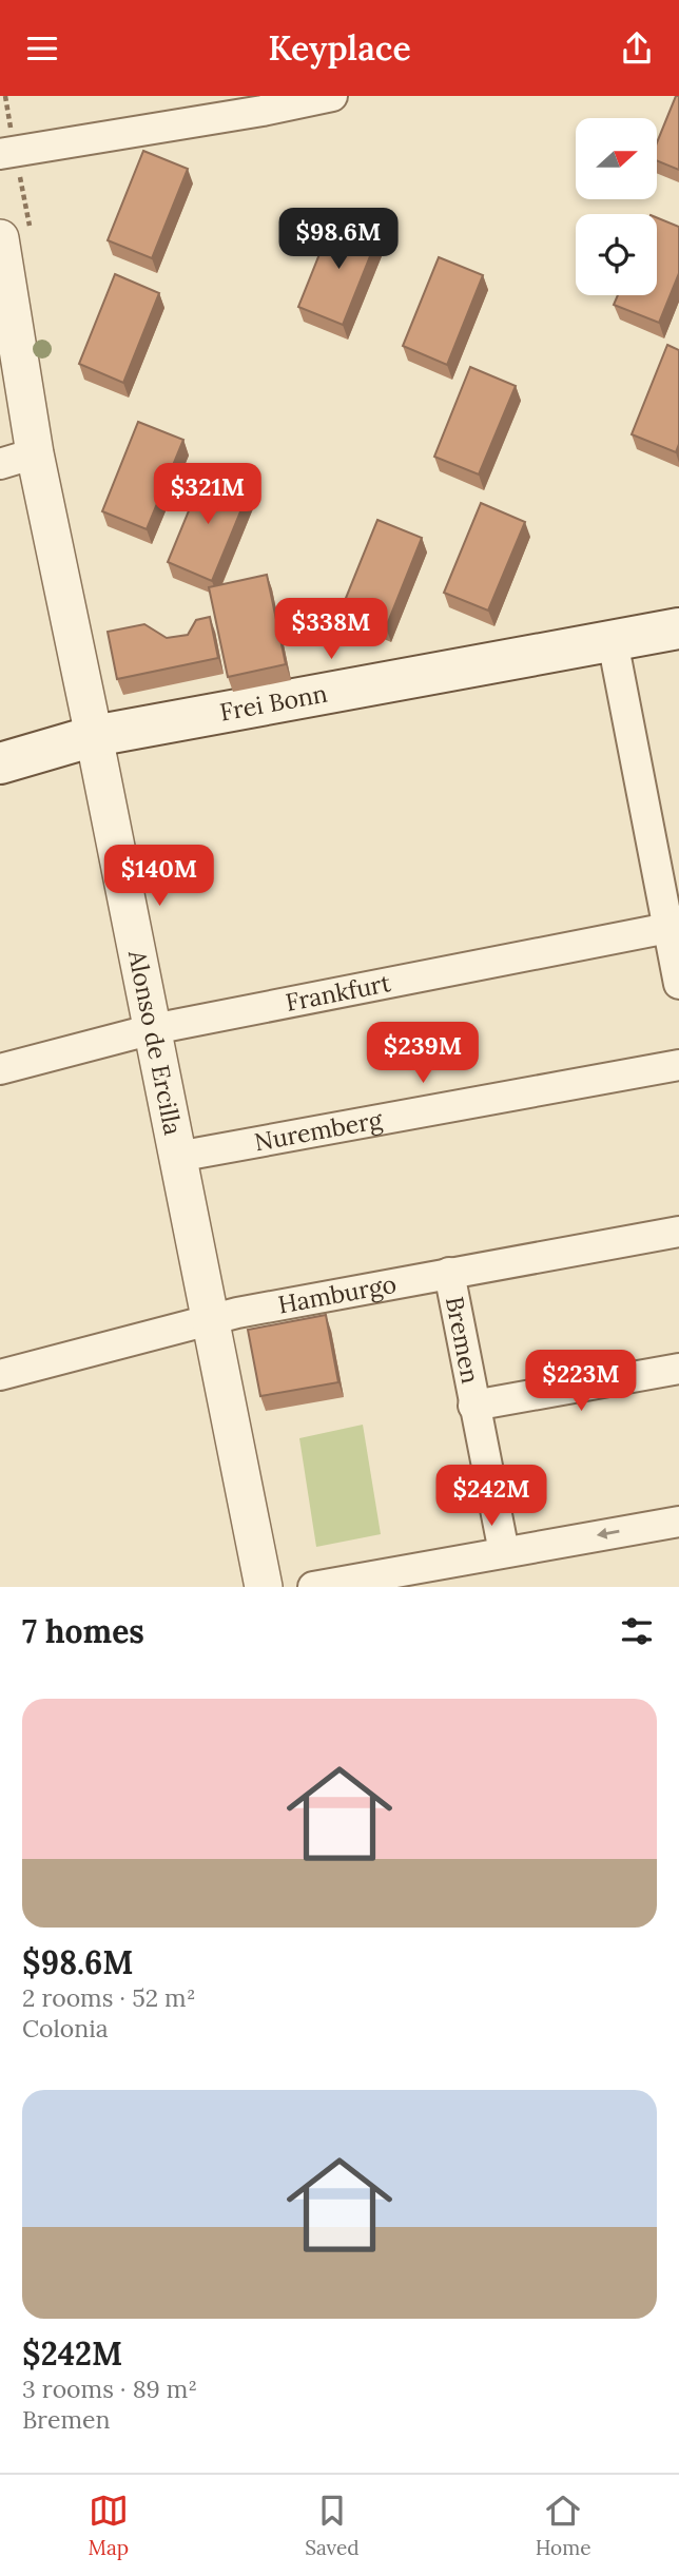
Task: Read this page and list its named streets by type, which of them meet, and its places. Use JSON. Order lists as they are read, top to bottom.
{
  "streets": {
    "main road": ["Frei Bonn"],
    "street": [
      "Frankfurt",
      "Alonso de Ercilla",
      "Nuremberg",
      "Hamburgo",
      "Bremen"
    ]
  },
  "crossings": [
    ["Frei Bonn", "Alonso de Ercilla"],
    ["Frankfurt", "Alonso de Ercilla"],
    ["Alonso de Ercilla", "Nuremberg"],
    ["Alonso de Ercilla", "Hamburgo"],
    ["Hamburgo", "Bremen"]
  ],
  "north": "right",
  "page": {
    "header": "Keyplace",
    "price": [
      "$98.6M",
      "$321M",
      "$338M",
      "$140M",
      "$239M",
      "$223M",
      "$242M"
    ],
    "heading": "7 homes",
    "list": [
      {
        "name": "$98.6M",
        "note": "2 rooms · 52 m² · Colonia"
      },
      {
        "name": "$242M",
        "note": "3 rooms · 89 m² · Bremen"
      }
    ],
    "tabs": ["Map", "Saved", "Home"]
  }
}
